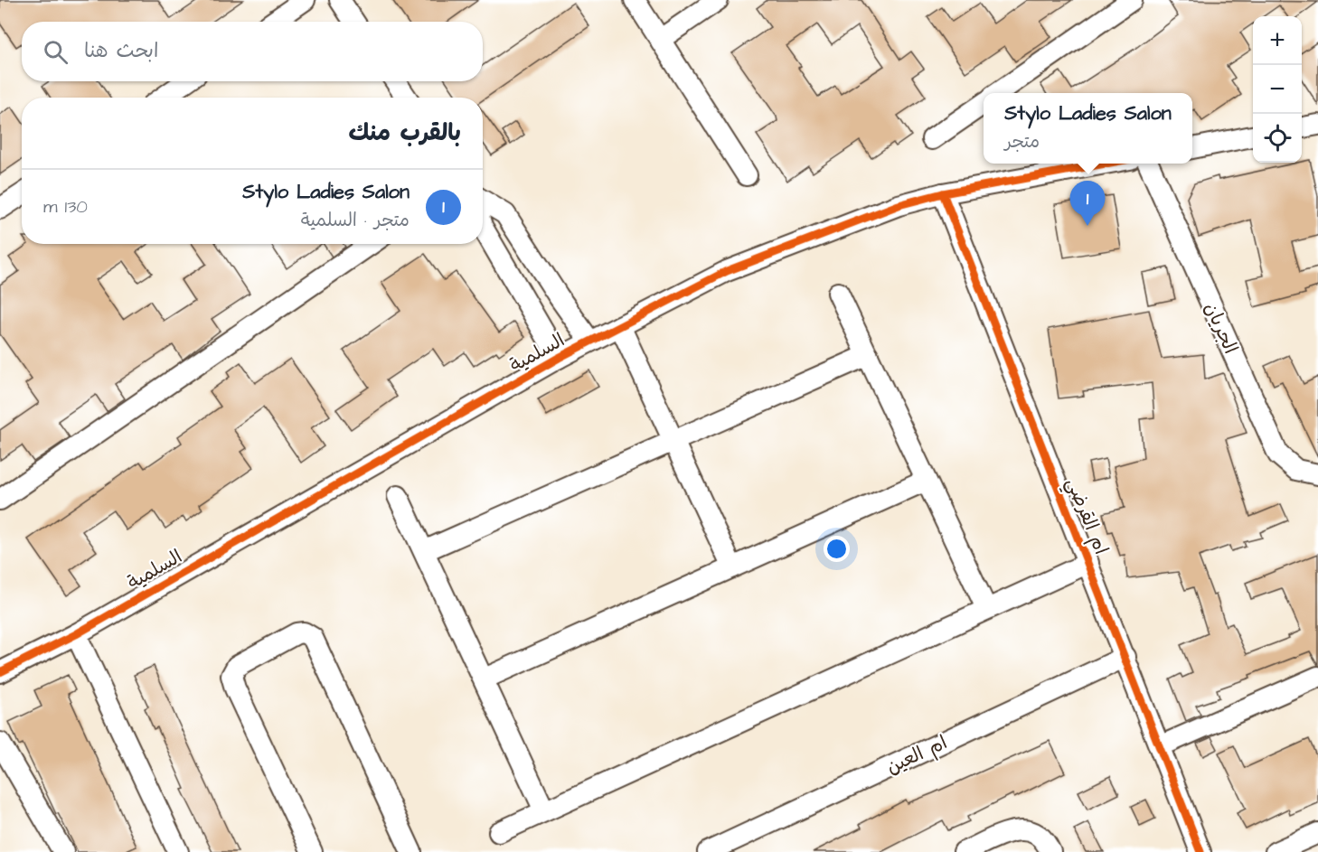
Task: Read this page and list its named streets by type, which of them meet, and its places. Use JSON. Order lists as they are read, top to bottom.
{
  "streets": {
    "street": [
      "الجريان",
      "السلمية",
      "ام القرضي",
      "ام العين"
    ]
  },
  "crossings": [
    ["السلمية", "ام القرضي"],
    ["ام القرضي", "ام العين"]
  ],
  "page": {
    "map_buttons": ["+", "−"],
    "search": "ابحث هنا",
    "popup": ["Stylo Ladies Salon", "متجر"],
    "heading": "بالقرب منك",
    "list": [
      {
        "mark": "1",
        "name": "Stylo Ladies Salon",
        "note": "متجر · السلمية",
        "value": "130 m"
      }
    ],
    "pins": "1"
  }
}
